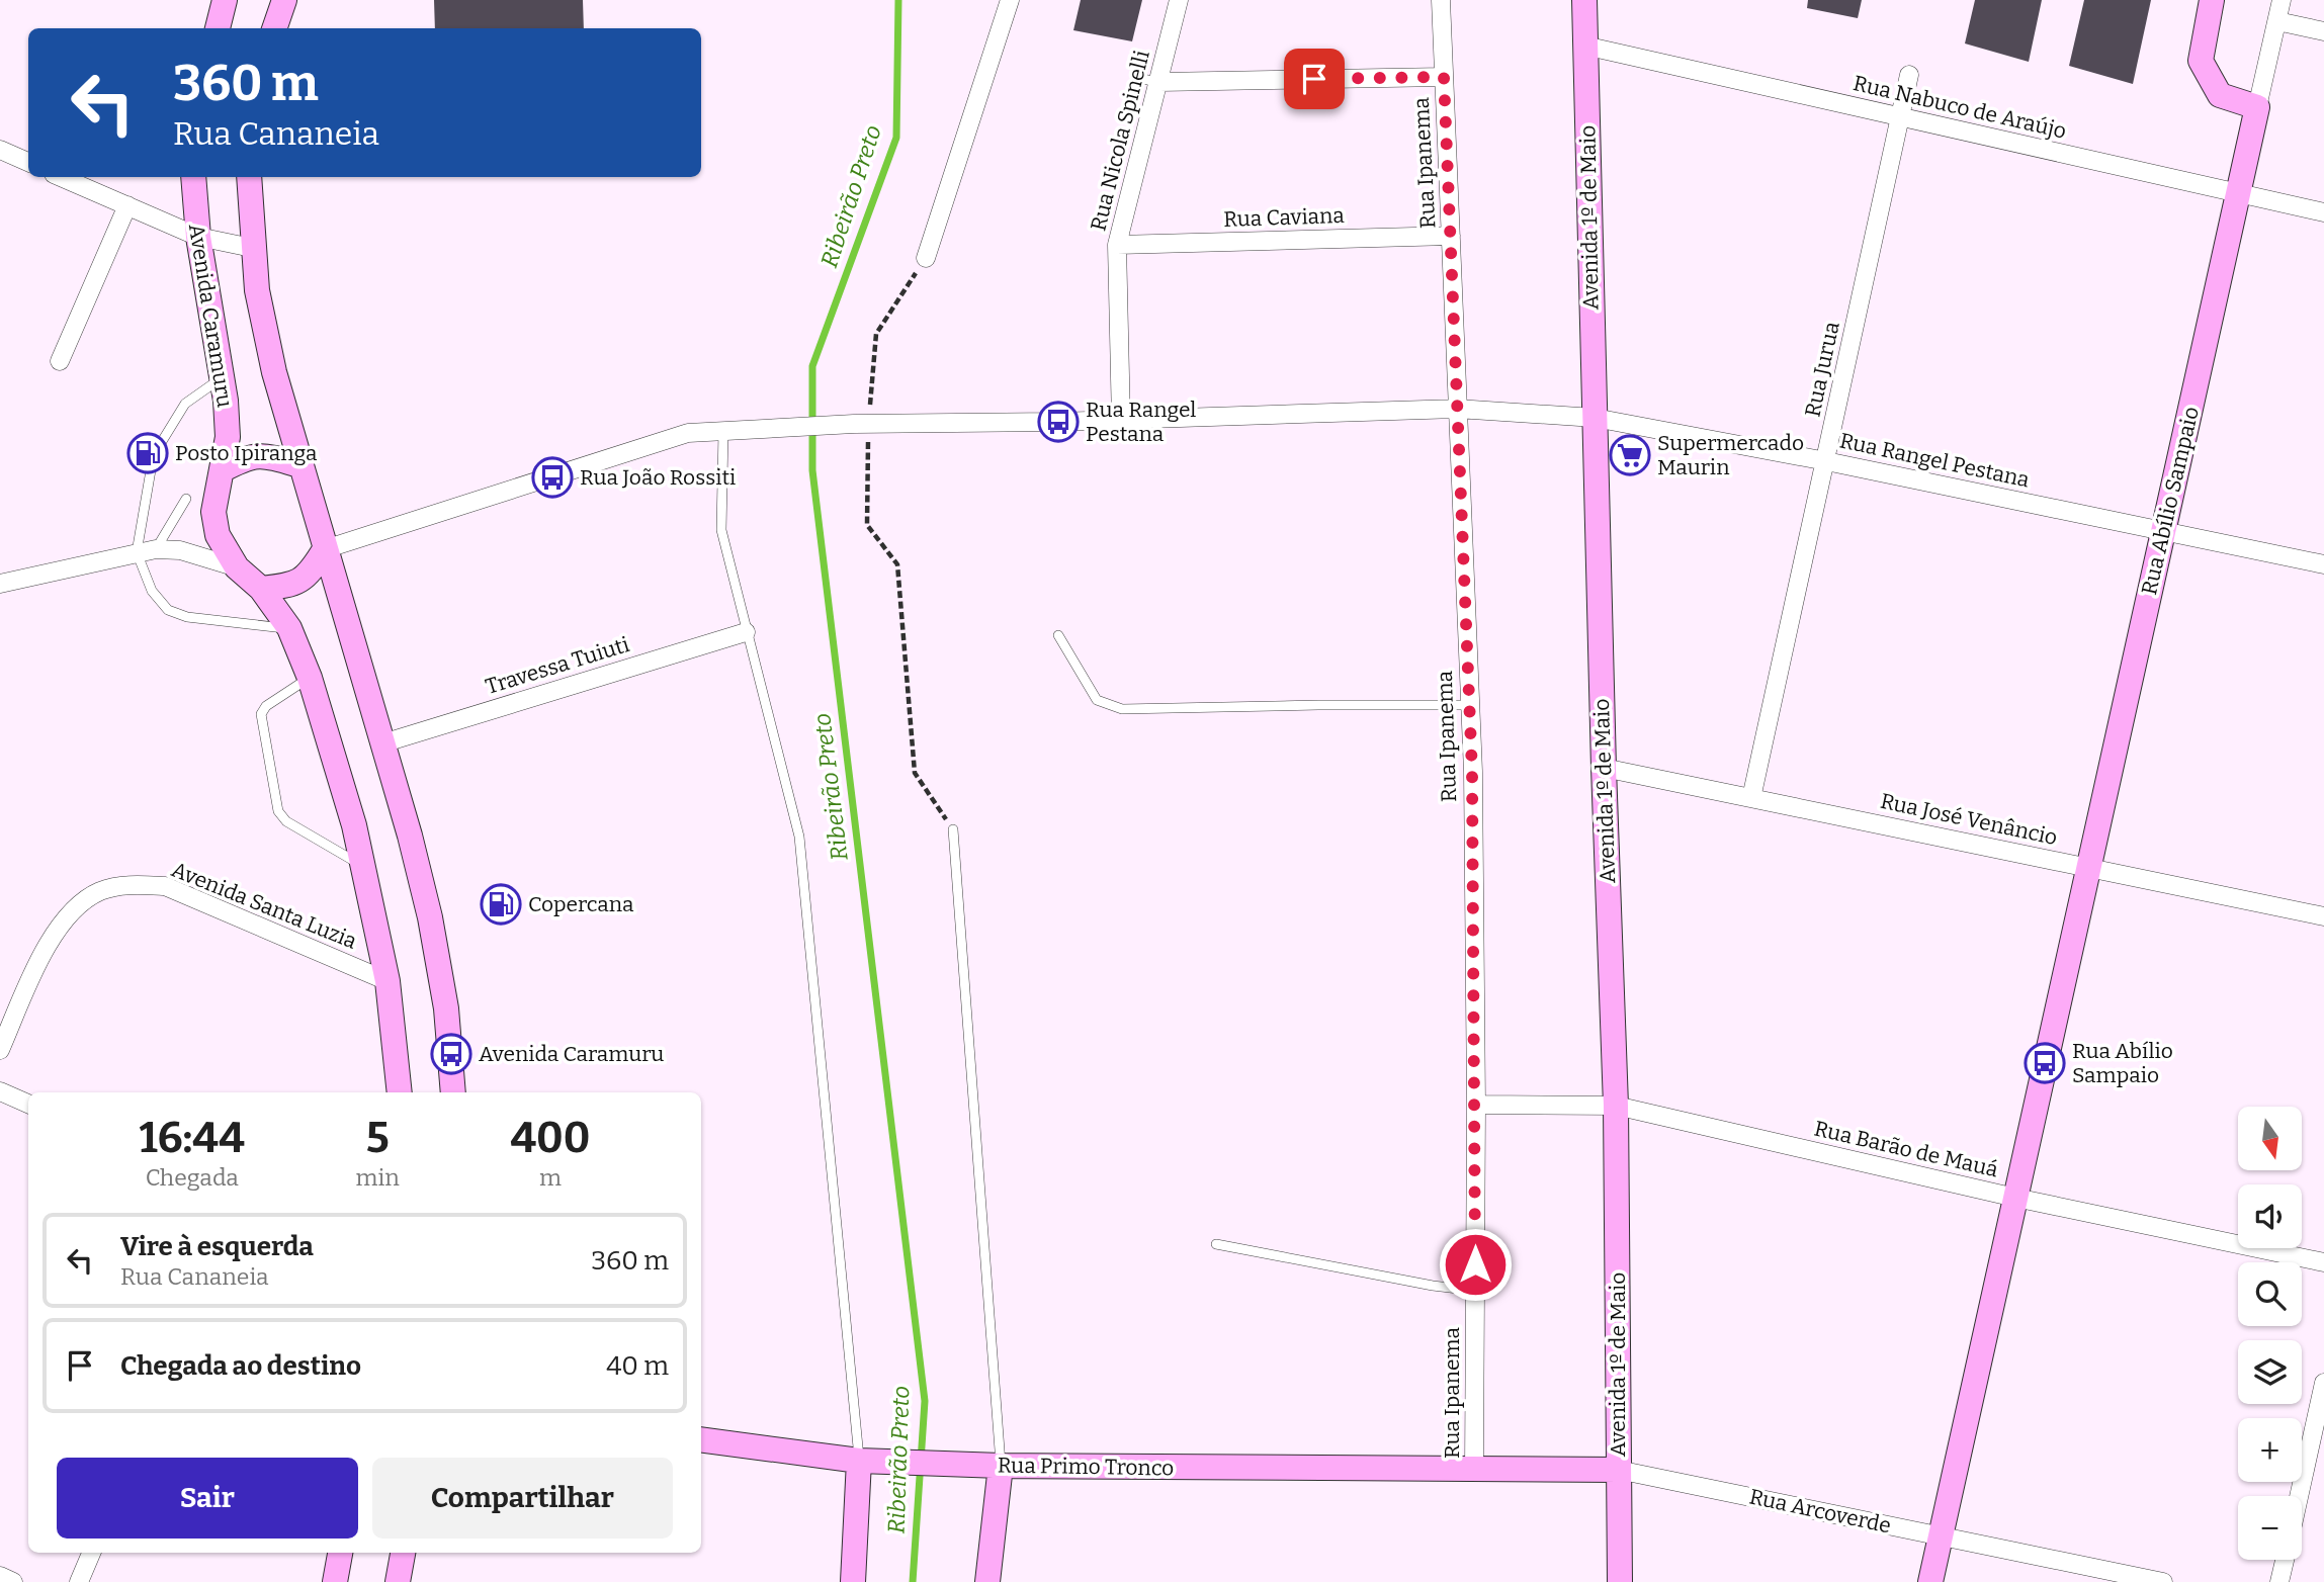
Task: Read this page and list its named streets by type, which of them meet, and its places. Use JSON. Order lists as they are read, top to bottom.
{
  "streets": {
    "street": [
      "Rua Nabuco de Araújo",
      "Rua Nicola Spinelli",
      "Rua Ipanema",
      "Rua Caviana",
      "Avenida 1º de Maio",
      "Avenida Caramuru",
      "Rua Jurua",
      "Rua Rangel Pestana",
      "Rua Abílio Sampaio",
      "Travessa Tuiuti",
      "Rua José Venâncio",
      "Avenida Santa Luzia",
      "Rua Barão de Mauá",
      "Rua Primo Tronco",
      "Rua Arcoverde"
    ]
  },
  "crossings": [
    ["Rua Nabuco de Araújo", "Avenida 1º de Maio"],
    ["Rua Nabuco de Araújo", "Rua Jurua"],
    ["Rua Nabuco de Araújo", "Rua Abílio Sampaio"],
    ["Rua Nicola Spinelli", "Rua Caviana"],
    ["Rua Nicola Spinelli", "Rua Rangel Pestana"],
    ["Rua Ipanema", "Rua Caviana"],
    ["Rua Ipanema", "Rua Rangel Pestana"],
    ["Rua Ipanema", "Rua Barão de Mauá"],
    ["Rua Ipanema", "Rua Primo Tronco"],
    ["Rua Ipanema", "Rua Arcoverde"],
    ["Avenida 1º de Maio", "Rua Rangel Pestana"],
    ["Avenida 1º de Maio", "Rua José Venâncio"],
    ["Avenida 1º de Maio", "Rua Barão de Mauá"],
    ["Avenida 1º de Maio", "Rua Arcoverde"],
    ["Avenida Caramuru", "Avenida Santa Luzia"],
    ["Rua Jurua", "Rua Rangel Pestana"],
    ["Rua Jurua", "Rua José Venâncio"],
    ["Rua Rangel Pestana", "Rua Abílio Sampaio"],
    ["Rua Abílio Sampaio", "Rua José Venâncio"],
    ["Rua Abílio Sampaio", "Rua Barão de Mauá"],
    ["Rua Abílio Sampaio", "Rua Arcoverde"],
    ["Rua Primo Tronco", "Rua Arcoverde"]
  ],
  "water": ["Ribeirão Preto"],
  "places": {
    "bus stop": [
      "Rua Rangel Pestana",
      "Rua João Rossiti",
      "Avenida Caramuru",
      "Rua Abílio Sampaio"
    ],
    "fuel station": ["Posto Ipiranga", "Copercana"],
    "supermarket": ["Supermercado Maurin"]
  },
  "north": "bottom",
  "page": {
    "turn": ["360 m", "Rua Cananeia"],
    "eta": [
      "16:44",
      "Chegada",
      "5",
      "min",
      "400",
      "m"
    ],
    "map_buttons": ["+", "−"],
    "list": [
      {
        "name": "Vire à esquerda",
        "note": "Rua Cananeia",
        "value": "360 m"
      },
      {
        "name": "Chegada ao destino",
        "value": "40 m"
      }
    ],
    "buttons": ["Sair", "Compartilhar"]
  }
}
